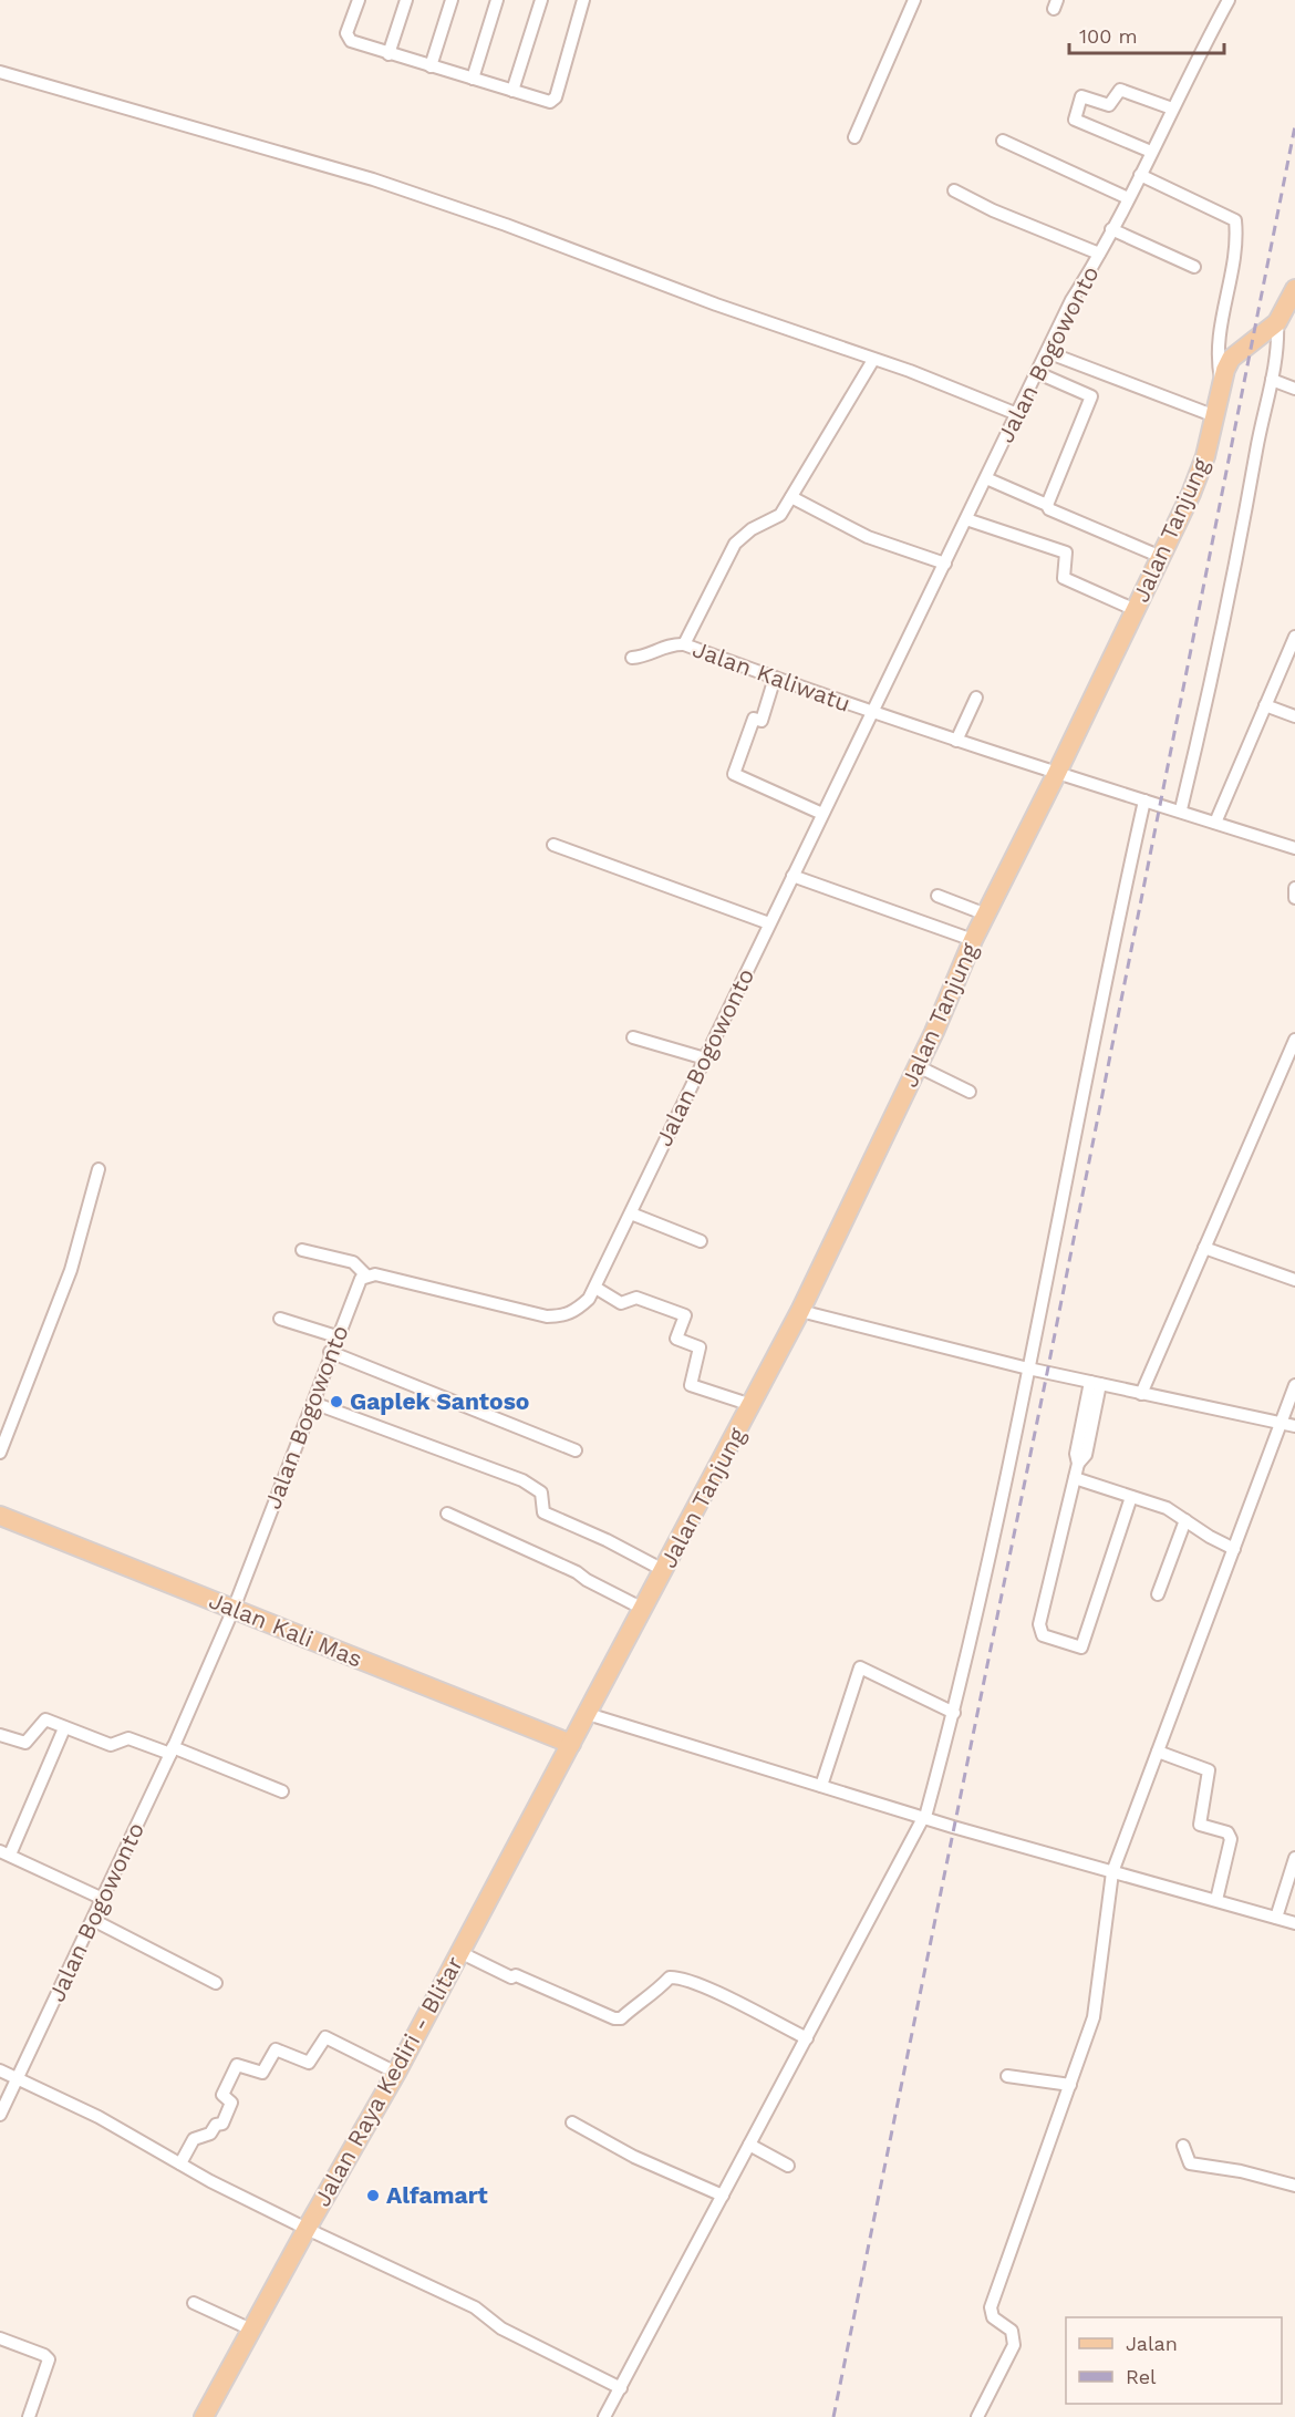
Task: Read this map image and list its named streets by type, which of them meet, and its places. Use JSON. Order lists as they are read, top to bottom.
{
  "streets": {
    "main road": ["Jalan Tanjung", "Jalan Kali Mas", "Jalan Raya Kediri - Blitar"],
    "street": ["Jalan Bogowonto", "Jalan Kaliwatu"]
  },
  "crossings": [
    ["Jalan Bogowonto", "Jalan Kaliwatu"],
    ["Jalan Bogowonto", "Jalan Kali Mas"],
    ["Jalan Tanjung", "Jalan Kali Mas"],
    ["Jalan Tanjung", "Jalan Raya Kediri - Blitar"],
    ["Jalan Kali Mas", "Jalan Raya Kediri - Blitar"]
  ],
  "places": ["Gaplek Santoso", "Alfamart"],
  "legend": ["Jalan", "Rel"],
  "scale_bar": "100 m"
}
